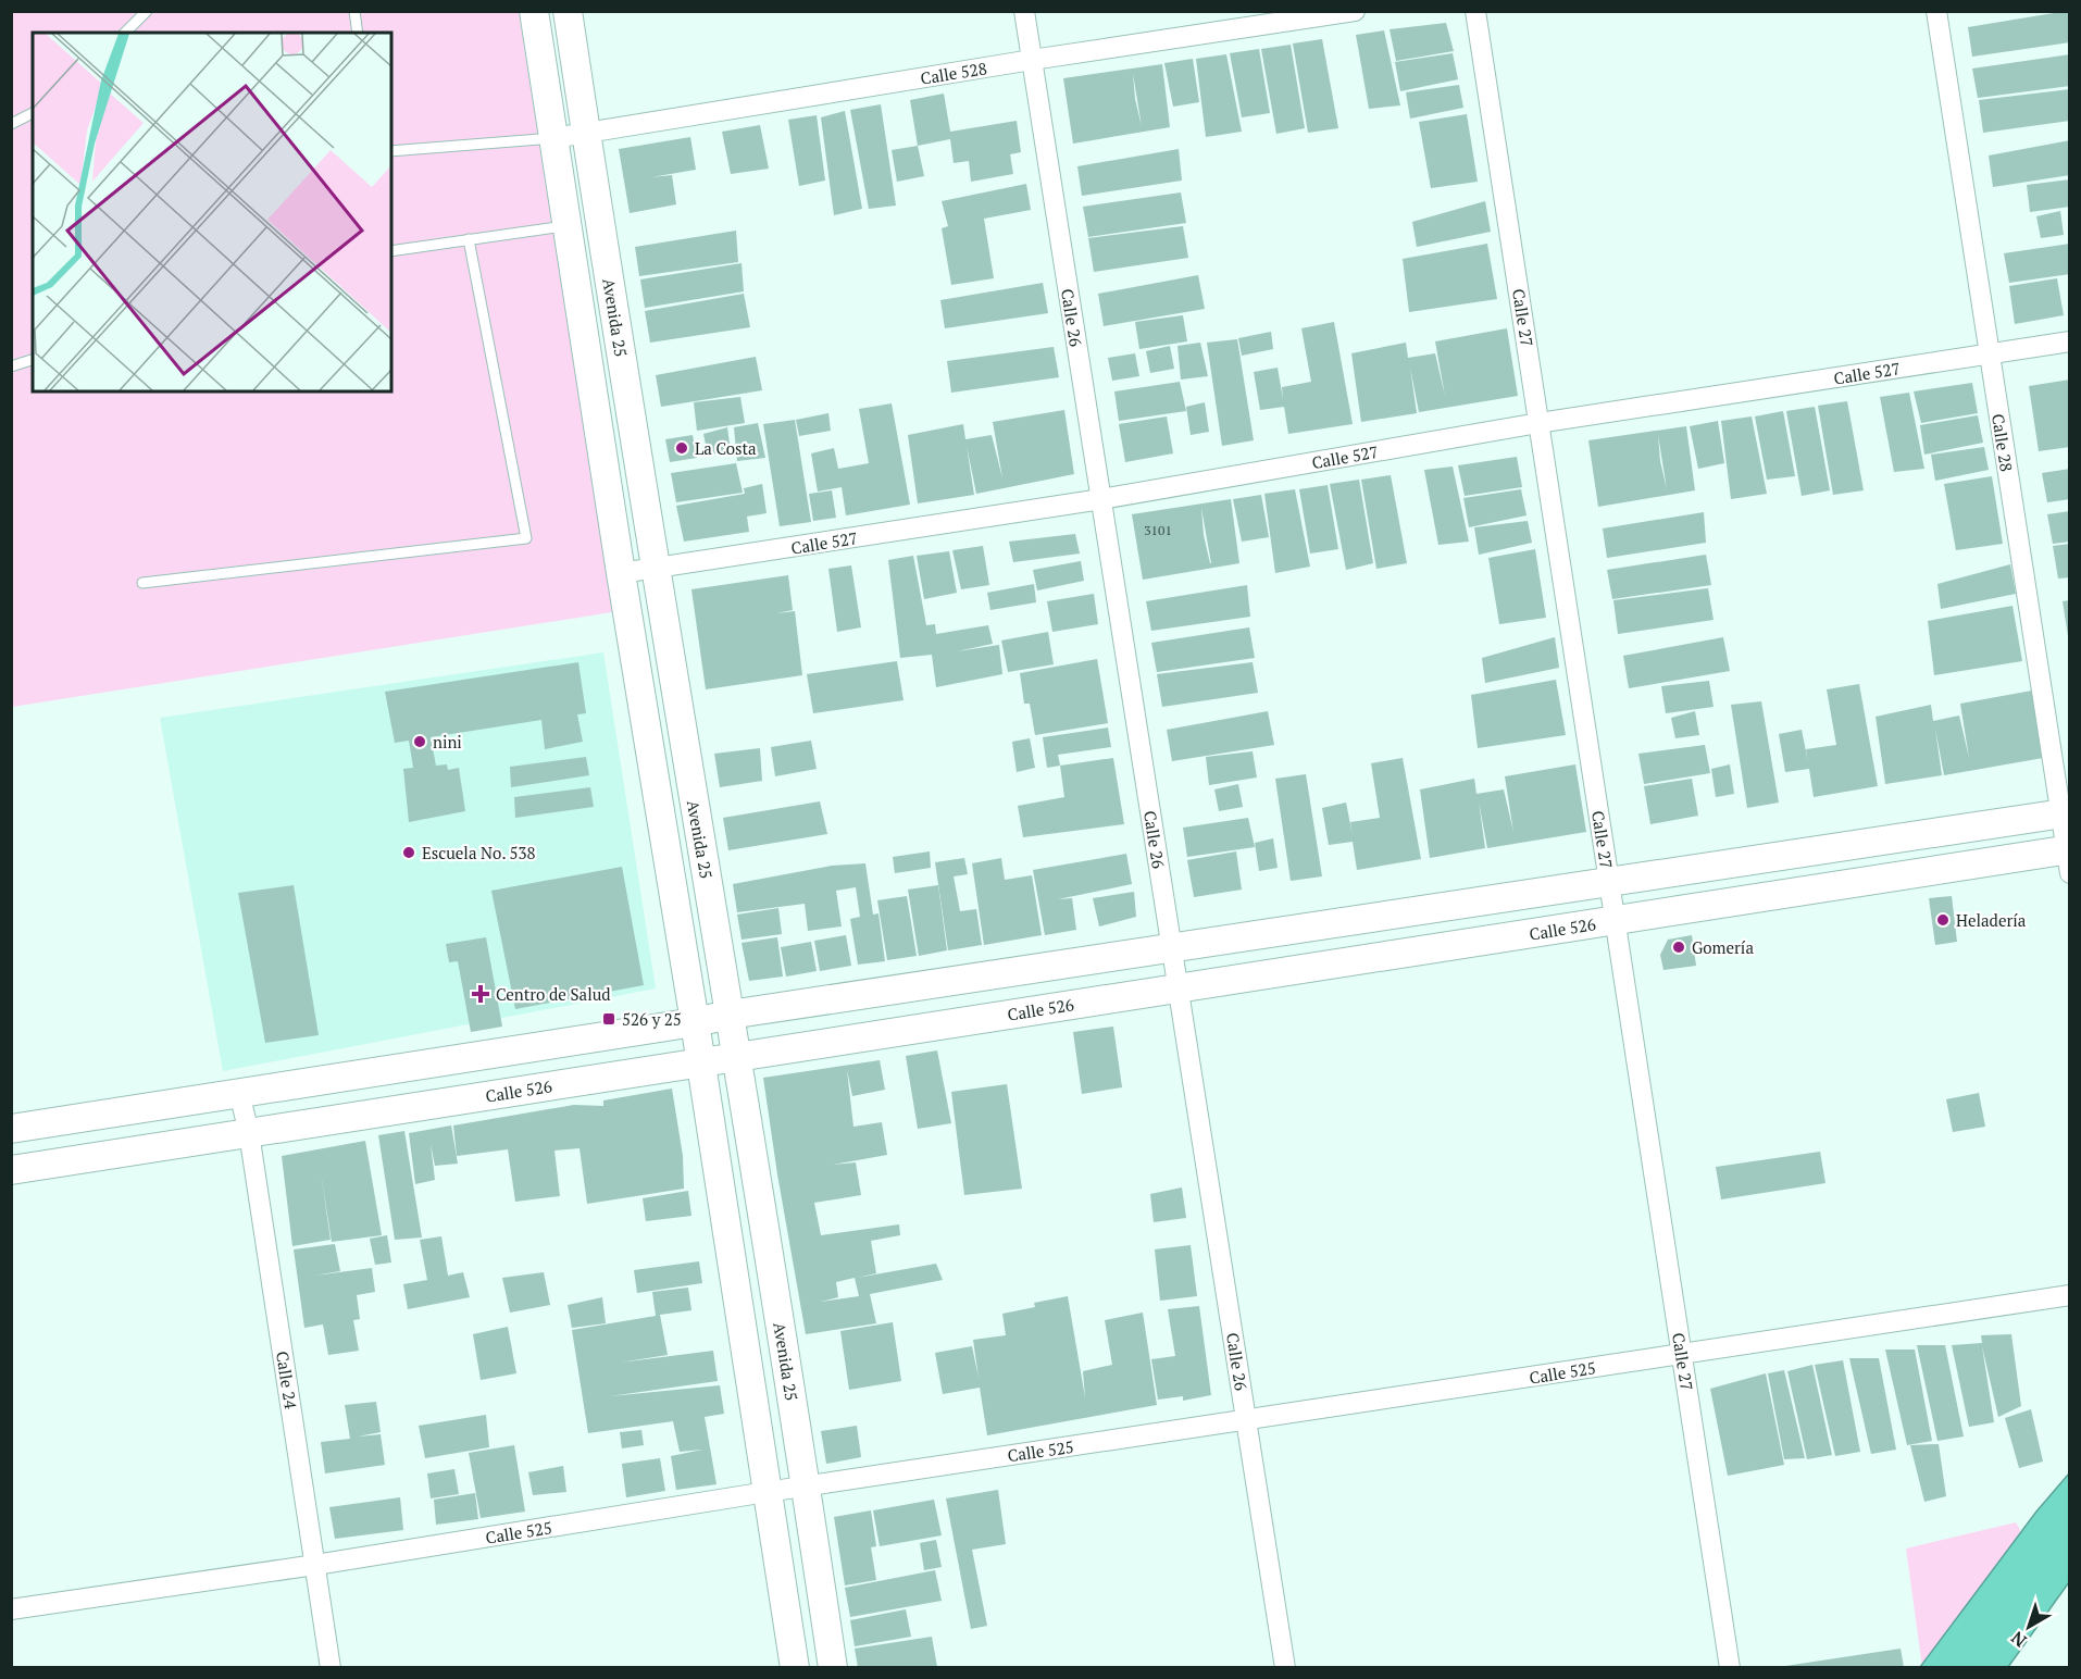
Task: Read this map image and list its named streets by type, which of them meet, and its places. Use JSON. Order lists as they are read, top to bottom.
{
  "streets": {
    "main road": ["Avenida 25", "Calle 526"],
    "street": [
      "Calle 528",
      "Calle 26",
      "Calle 27",
      "Calle 527",
      "Calle 28",
      "Calle 525",
      "Calle 24"
    ]
  },
  "crossings": [
    ["Calle 528", "Avenida 25"],
    ["Calle 528", "Calle 26"],
    ["Avenida 25", "Calle 527"],
    ["Avenida 25", "Calle 526"],
    ["Avenida 25", "Calle 525"],
    ["Calle 26", "Calle 527"],
    ["Calle 26", "Calle 526"],
    ["Calle 26", "Calle 525"],
    ["Calle 27", "Calle 527"],
    ["Calle 27", "Calle 526"],
    ["Calle 27", "Calle 525"],
    ["Calle 527", "Calle 28"],
    ["Calle 28", "Calle 526"],
    ["Calle 526", "Calle 24"],
    ["Calle 525", "Calle 24"]
  ],
  "places": {
    "other": [
      "La Costa",
      "nini",
      "Escuela No. 538",
      "Heladería",
      "Gomería"
    ],
    "health": ["Centro de Salud"],
    "transit": ["526 y 25"]
  },
  "house_numbers": ["3101"],
  "north": "bottom left"
}
